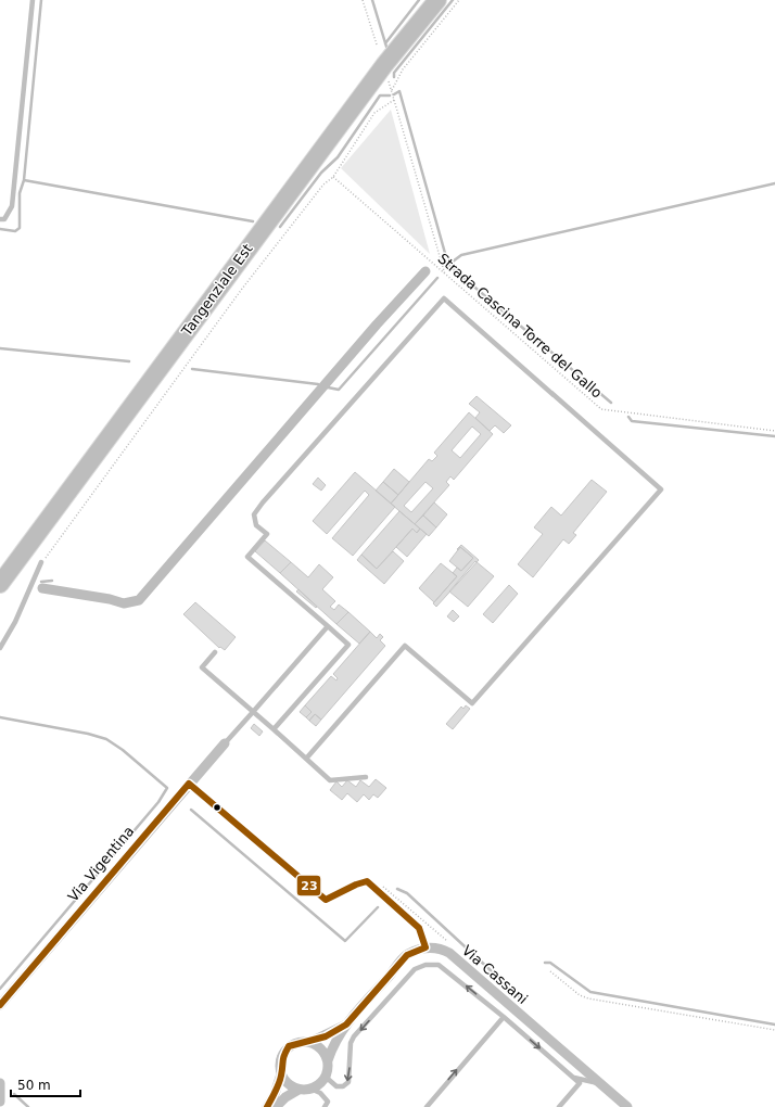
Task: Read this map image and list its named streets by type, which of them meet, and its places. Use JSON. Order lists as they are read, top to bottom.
{
  "streets": {
    "highway": ["Tangenziale Est"],
    "street": ["Via Vigentina", "Via Cassani"],
    "path": ["Strada Cascina Torre del Gallo"]
  },
  "lines": ["transit line 23"],
  "scale_bar": "50 m"
}
